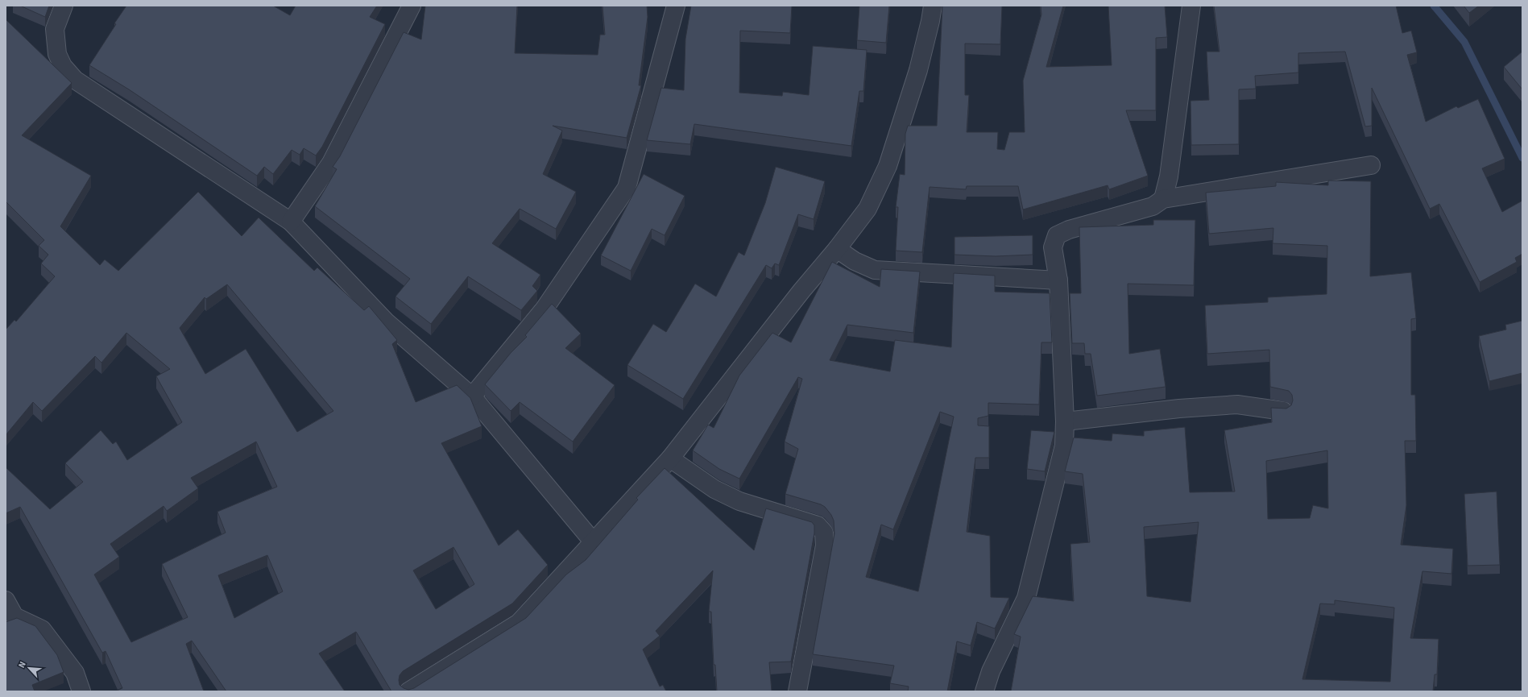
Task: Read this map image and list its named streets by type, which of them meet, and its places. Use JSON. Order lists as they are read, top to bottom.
{
  "north": "top left"
}
